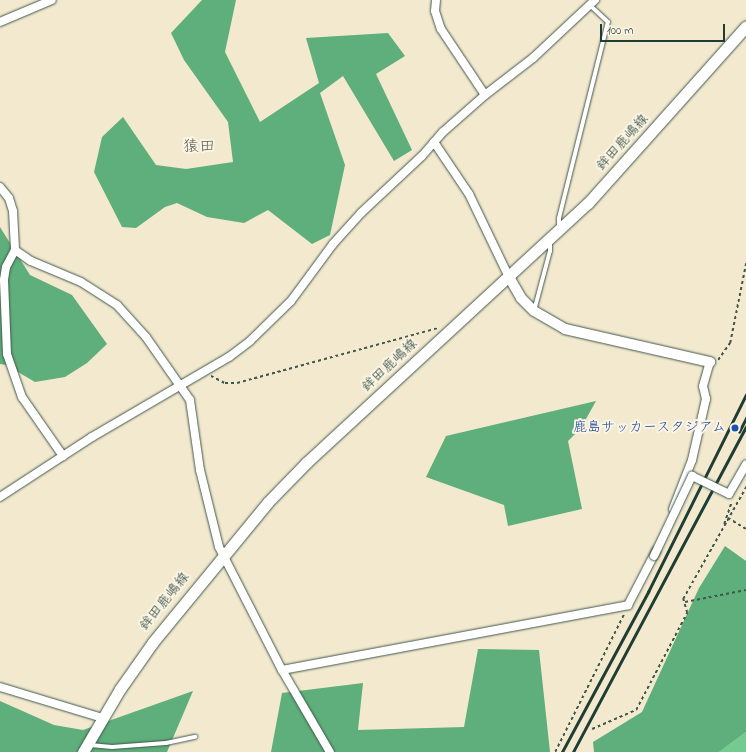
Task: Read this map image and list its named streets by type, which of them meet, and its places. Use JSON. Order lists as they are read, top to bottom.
{
  "streets": {
    "main road": ["鉾田鹿嶋線"]
  },
  "districts": ["猿田"],
  "places": ["鹿島サッカースタジアム"],
  "scale_bar": "100 m"
}
